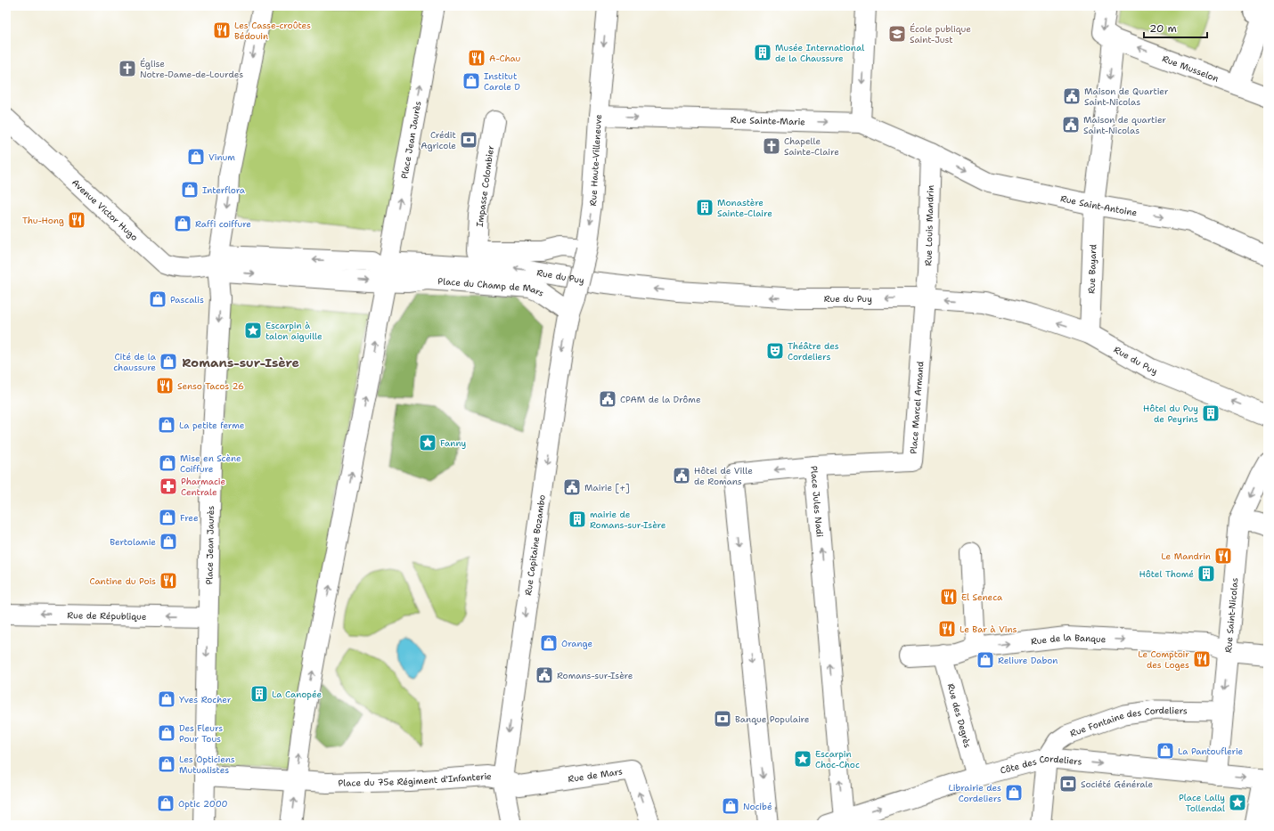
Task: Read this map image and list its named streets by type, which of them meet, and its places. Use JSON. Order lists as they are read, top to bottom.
{
  "streets": {
    "street": [
      "Rue Musselon",
      "Rue Sainte-Marie",
      "Place Jean Jaurès",
      "Rue Haute-Villeneuve",
      "Impasse Colombier",
      "Rue Saint-Antoine",
      "Avenue Victor Hugo",
      "Rue Louis Mandrin",
      "Rue Bayard",
      "Rue du Puy",
      "Place du Champ de Mars",
      "Place Marcel Armand",
      "Place Jules Nadi",
      "Rue Capitaine Bozambo",
      "Rue de République",
      "Rue Saint-Nicolas",
      "Rue de la Banque",
      "Rue des Degrès",
      "Rue Fontaine des Cordeliers",
      "Côte des Cordeliers",
      "Rue de Mars",
      "Place du 75e Régiment d'Infanterie"
    ]
  },
  "crossings": [
    ["Rue Musselon", "Rue Bayard"],
    ["Rue Sainte-Marie", "Rue Haute-Villeneuve"],
    ["Rue Sainte-Marie", "Rue Saint-Antoine"],
    ["Rue Sainte-Marie", "Rue Louis Mandrin"],
    ["Place Jean Jaurès", "Avenue Victor Hugo"],
    ["Place Jean Jaurès", "Rue du Puy"],
    ["Place Jean Jaurès", "Place du Champ de Mars"],
    ["Place Jean Jaurès", "Rue de République"],
    ["Place Jean Jaurès", "Place du 75e Régiment d'Infanterie"],
    ["Rue Haute-Villeneuve", "Impasse Colombier"],
    ["Rue Haute-Villeneuve", "Place du Champ de Mars"],
    ["Rue Haute-Villeneuve", "Rue Capitaine Bozambo"],
    ["Rue Saint-Antoine", "Rue Louis Mandrin"],
    ["Rue Saint-Antoine", "Rue Bayard"],
    ["Rue Louis Mandrin", "Rue du Puy"],
    ["Rue Louis Mandrin", "Place Marcel Armand"],
    ["Rue Bayard", "Rue du Puy"],
    ["Rue du Puy", "Place du Champ de Mars"],
    ["Rue du Puy", "Place Marcel Armand"],
    ["Place du Champ de Mars", "Rue Capitaine Bozambo"],
    ["Place Marcel Armand", "Place Jules Nadi"],
    ["Place Jules Nadi", "Côte des Cordeliers"],
    ["Rue Capitaine Bozambo", "Rue de Mars"],
    ["Rue Capitaine Bozambo", "Place du 75e Régiment d'Infanterie"],
    ["Rue Saint-Nicolas", "Rue de la Banque"],
    ["Rue Saint-Nicolas", "Rue Fontaine des Cordeliers"],
    ["Rue Saint-Nicolas", "Côte des Cordeliers"],
    ["Rue de la Banque", "Rue des Degrès"],
    ["Rue des Degrès", "Côte des Cordeliers"],
    ["Rue Fontaine des Cordeliers", "Côte des Cordeliers"],
    ["Rue de Mars", "Place du 75e Régiment d'Infanterie"]
  ],
  "one_way": [
    "Rue Musselon",
    "Rue Sainte-Marie",
    "Rue Haute-Villeneuve",
    "Rue Saint-Antoine",
    "Rue Bayard",
    "Rue du Puy",
    "Rue Capitaine Bozambo",
    "Rue de République",
    "Rue Saint-Nicolas",
    "Rue de la Banque",
    "Côte des Cordeliers",
    "Rue de Mars"
  ],
  "districts": ["Romans-sur-Isère"],
  "places": {
    "restaurant": [
      "Les Casse-croûtes Bédouin",
      "A-Chau",
      "Thu-Hong",
      "Senso Tacos 26",
      "Le Mandrin",
      "Cantine du Pois",
      "El Seneca",
      "Le Bar à Vins",
      "Le Comptoir des Loges"
    ],
    "school or university": ["École publique Saint-Just"],
    "building": [
      "Musée International de la Chaussure",
      "Monastère Sainte-Claire",
      "Hôtel du Puy de Peyrins",
      "mairie de Romans-sur-Isère",
      "Hôtel Thomé",
      "La Canopée"
    ],
    "church": ["Église Notre-Dame-de-Lourdes", "Chapelle Sainte-Claire"],
    "shop": [
      "Institut Carole D",
      "Vinum",
      "Interflora",
      "Raffi coiffure",
      "Pascalis",
      "Cité de la chaussure",
      "La petite ferme",
      "Mise en Scène Coiffure",
      "Free",
      "Bertolamie",
      "Orange",
      "Reliure Dabon",
      "Yves Rocher",
      "Des Fleurs Pour Tous",
      "La Pantouflerie",
      "Les Opticiens Mutualistes",
      "Librairie des Cordeliers",
      "Optic 2000",
      "Nocibé"
    ],
    "public building": [
      "Maison de Quartier Saint-Nicolas",
      "Maison de quartier Saint-Nicolas",
      "CPAM de la Drôme",
      "Hôtel de Ville de Romans",
      "Mairie [+]",
      "Romans-sur-Isère"
    ],
    "bank": ["Crédit Agricole", "Banque Populaire", "Société Générale"],
    "place": [
      "Escarpin à talon aiguille",
      "Fanny",
      "Escarpin Choc-Choc",
      "Place Lally Tollendal"
    ],
    "theatre": ["Théâtre des Cordeliers"],
    "pharmacy": ["Pharmacie Centrale"]
  },
  "scale_bar": "20 m"
}
